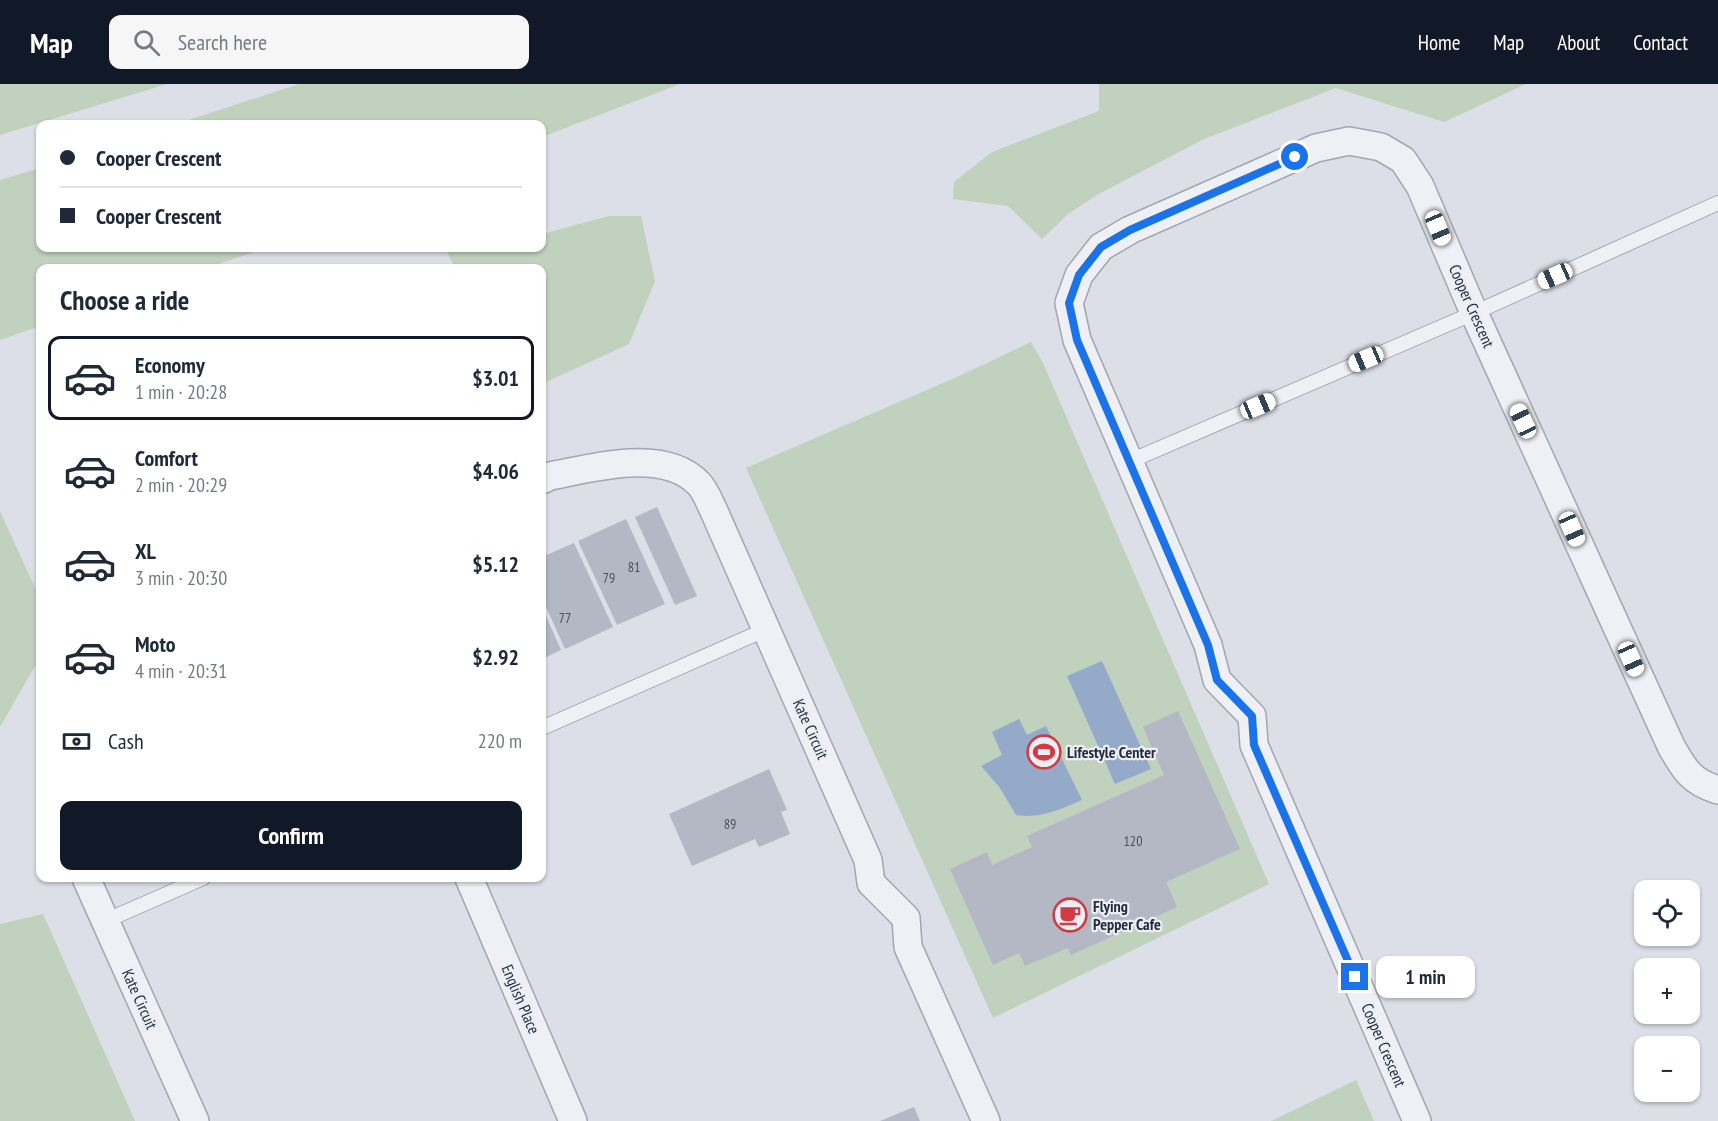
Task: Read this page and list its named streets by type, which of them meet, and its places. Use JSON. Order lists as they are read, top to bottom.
{
  "streets": {
    "street": ["Cooper Crescent", "Kate Circuit", "English Place"]
  },
  "places": {
    "sports": ["Lifestyle Center"],
    "cafe": ["Flying Pepper Cafe"]
  },
  "house_numbers": [
    "81",
    "79",
    "77",
    "89",
    "120"
  ],
  "page": {
    "header": "Map",
    "search": "Search here",
    "nav": [
      "Home",
      "Map",
      "About",
      "Contact"
    ],
    "banner": ["Cooper Crescent", "Cooper Crescent"],
    "heading": "Choose a ride",
    "list": [
      {
        "name": "Economy",
        "note": "1 min · 20:28",
        "value": "$3.01"
      },
      {
        "name": "Comfort",
        "note": "2 min · 20:29",
        "value": "$4.06"
      },
      {
        "name": "XL",
        "note": "3 min · 20:30",
        "value": "$5.12"
      },
      {
        "name": "Moto",
        "note": "4 min · 20:31",
        "value": "$2.92"
      }
    ],
    "pay": ["Cash", "220 m"],
    "buttons": "Confirm",
    "map_buttons": ["+", "−"],
    "bubble": "1 min"
  }
}
